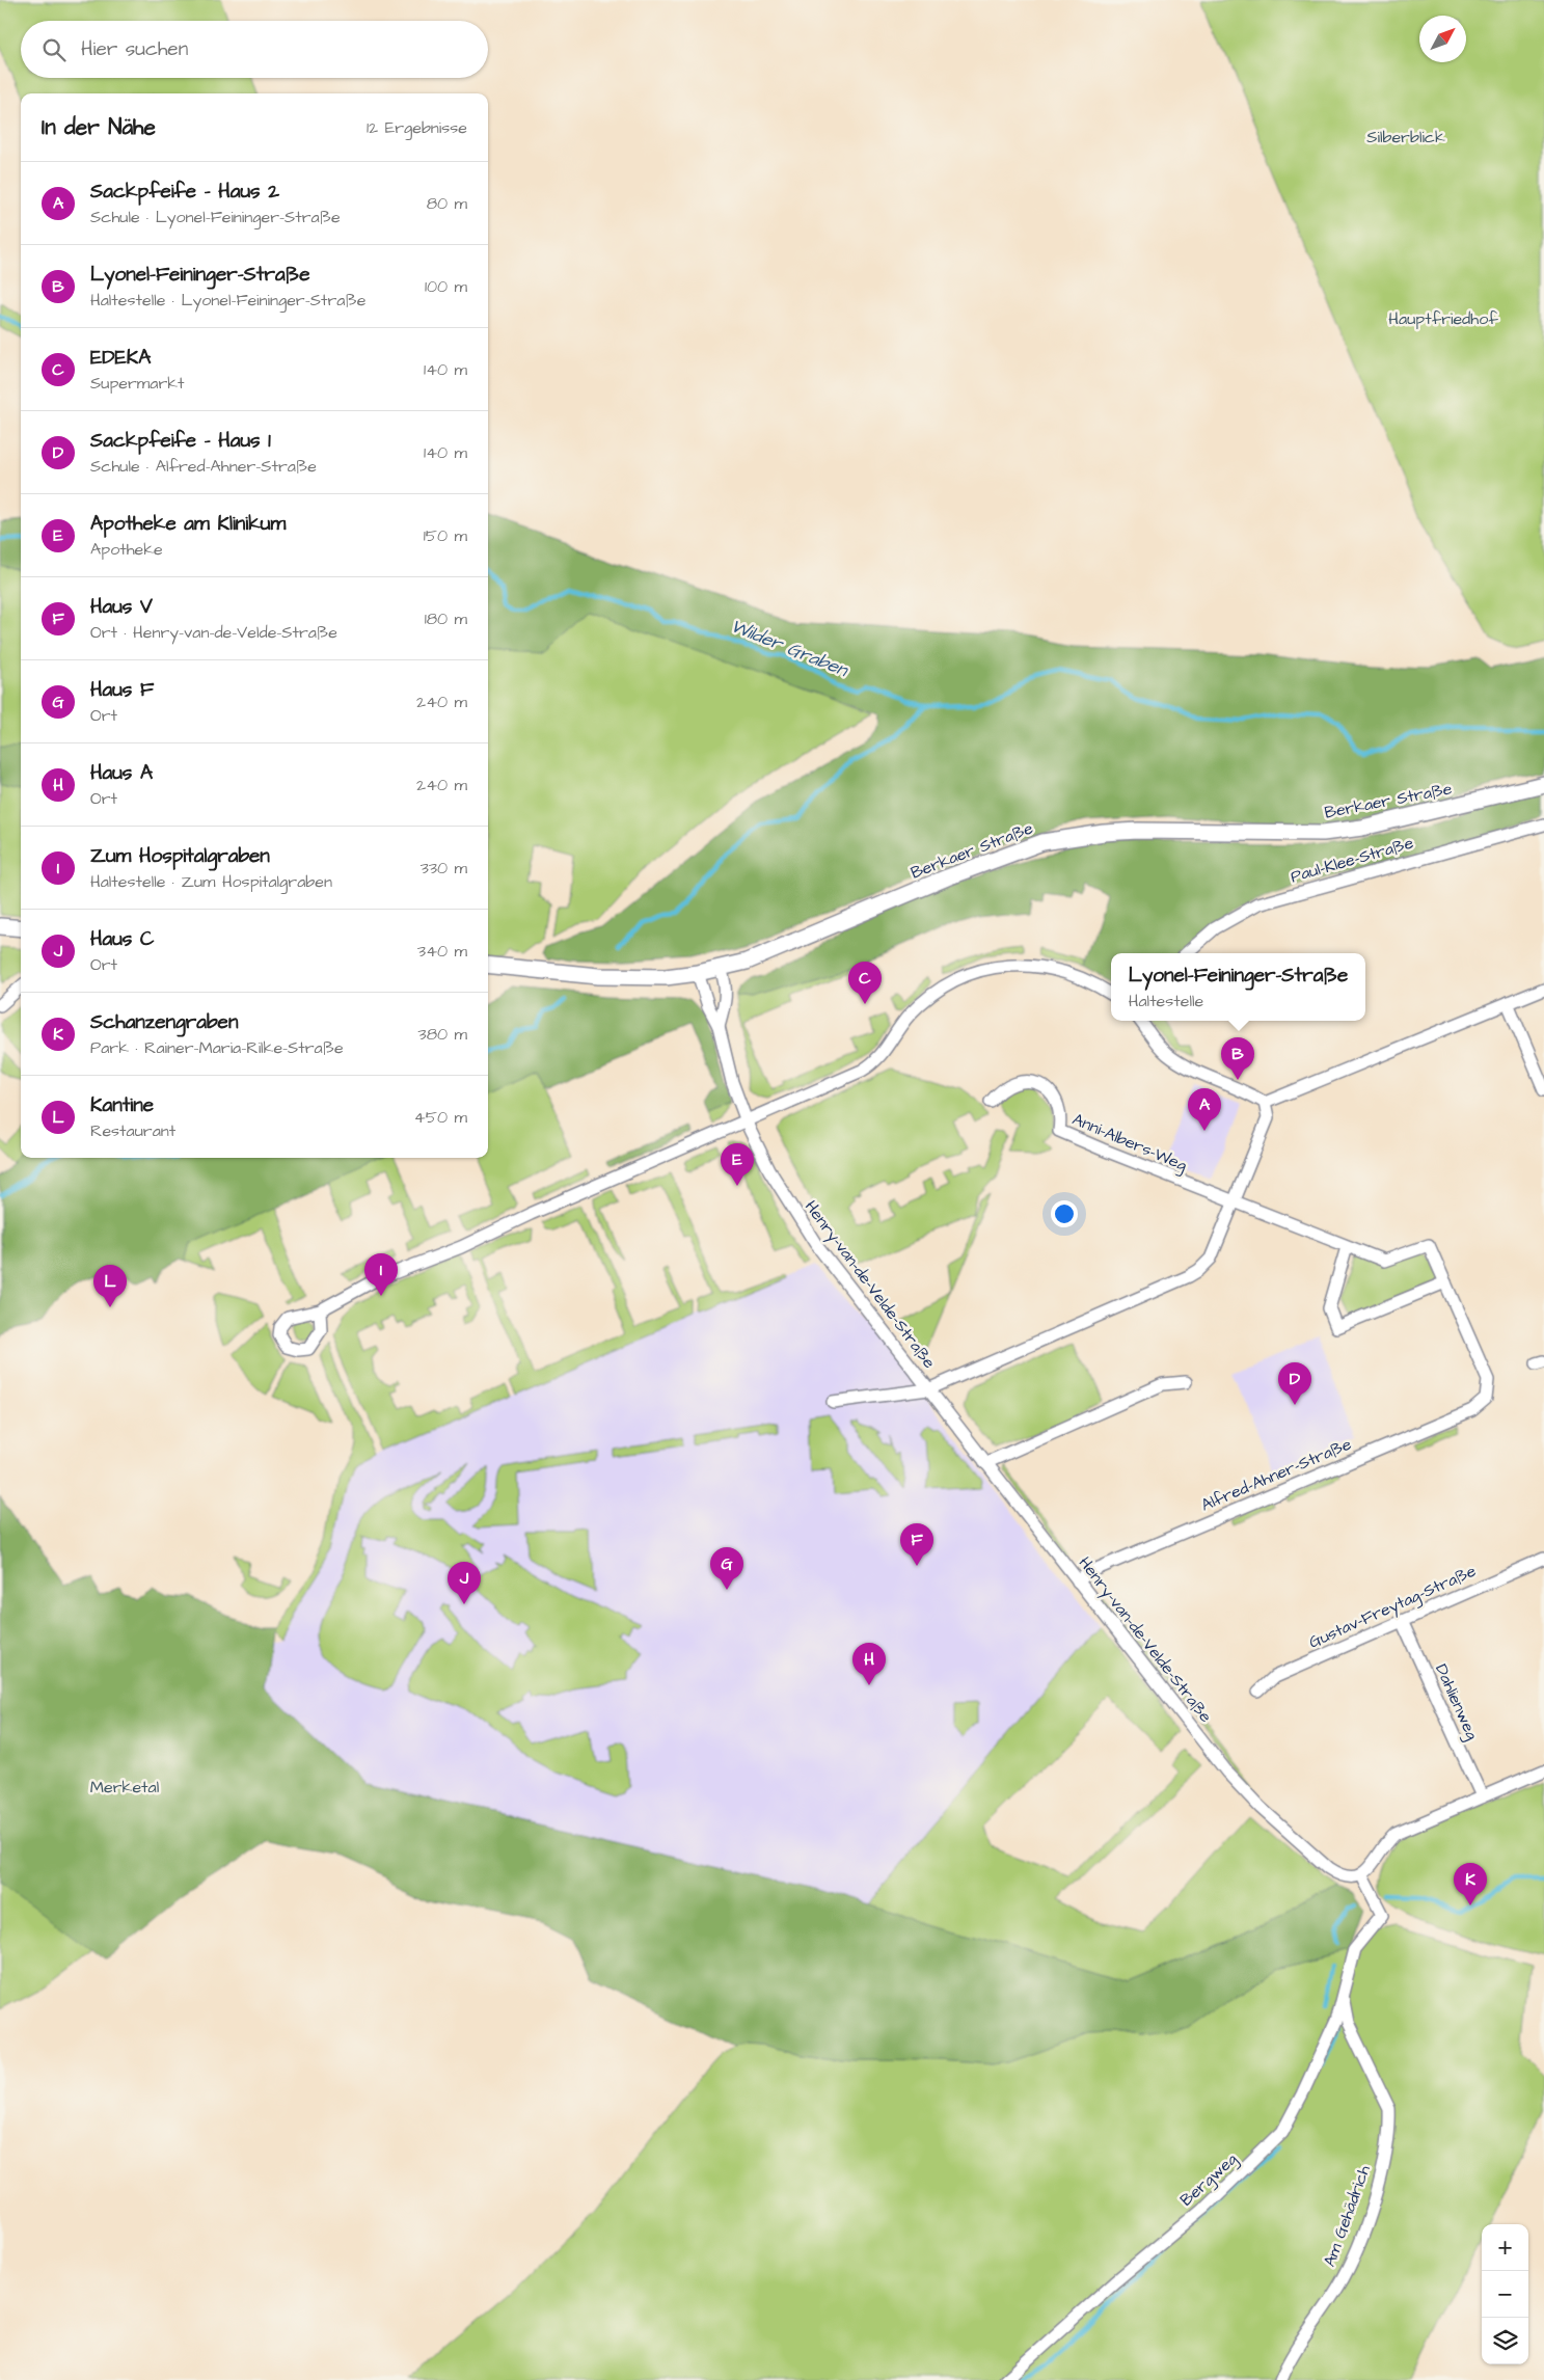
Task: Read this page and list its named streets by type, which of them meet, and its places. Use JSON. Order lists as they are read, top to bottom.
{
  "streets": {
    "main road": ["Berkaer Straße"],
    "street": [
      "Paul-Klee-Straße",
      "Anni-Albers-Weg",
      "Henry-van-de-Velde-Straße",
      "Alfred-Ahner-Straße",
      "Gustav-Freytag-Straße",
      "Dahlienweg",
      "Bergweg",
      "Am Gehädrich"
    ]
  },
  "crossings": [
    ["Berkaer Straße", "Henry-van-de-Velde-Straße"],
    ["Henry-van-de-Velde-Straße", "Alfred-Ahner-Straße"],
    ["Henry-van-de-Velde-Straße", "Bergweg"],
    ["Gustav-Freytag-Straße", "Dahlienweg"],
    ["Bergweg", "Am Gehädrich"]
  ],
  "water": ["Wilder Graben"],
  "parks": ["Silberblick", "Hauptfriedhof", "Merketal"],
  "north": "top right",
  "page": {
    "search": "Hier suchen",
    "heading": ["In der Nähe", "12 Ergebnisse"],
    "list": [
      {
        "mark": "A",
        "name": "Sackpfeife - Haus 2",
        "note": "Schule · Lyonel-Feininger-Straße",
        "value": "80 m"
      },
      {
        "mark": "B",
        "name": "Lyonel-Feininger-Straße",
        "note": "Haltestelle · Lyonel-Feininger-Straße",
        "value": "100 m"
      },
      {
        "mark": "C",
        "name": "EDEKA",
        "note": "Supermarkt",
        "value": "140 m"
      },
      {
        "mark": "D",
        "name": "Sackpfeife - Haus 1",
        "note": "Schule · Alfred-Ahner-Straße",
        "value": "140 m"
      },
      {
        "mark": "E",
        "name": "Apotheke am Klinikum",
        "note": "Apotheke",
        "value": "150 m"
      },
      {
        "mark": "F",
        "name": "Haus V",
        "note": "Ort · Henry-van-de-Velde-Straße",
        "value": "180 m"
      },
      {
        "mark": "G",
        "name": "Haus F",
        "note": "Ort",
        "value": "240 m"
      },
      {
        "mark": "H",
        "name": "Haus A",
        "note": "Ort",
        "value": "240 m"
      },
      {
        "mark": "I",
        "name": "Zum Hospitalgraben",
        "note": "Haltestelle · Zum Hospitalgraben",
        "value": "330 m"
      },
      {
        "mark": "J",
        "name": "Haus C",
        "note": "Ort",
        "value": "340 m"
      },
      {
        "mark": "K",
        "name": "Schanzengraben",
        "note": "Park · Rainer-Maria-Rilke-Straße",
        "value": "380 m"
      },
      {
        "mark": "L",
        "name": "Kantine",
        "note": "Restaurant",
        "value": "450 m"
      }
    ],
    "popup": ["Lyonel-Feininger-Straße", "Haltestelle"],
    "pins": [
      "C",
      "B",
      "A",
      "E",
      "I",
      "L",
      "D",
      "F",
      "G",
      "J",
      "H",
      "K"
    ],
    "map_buttons": ["+", "−"]
  }
}
